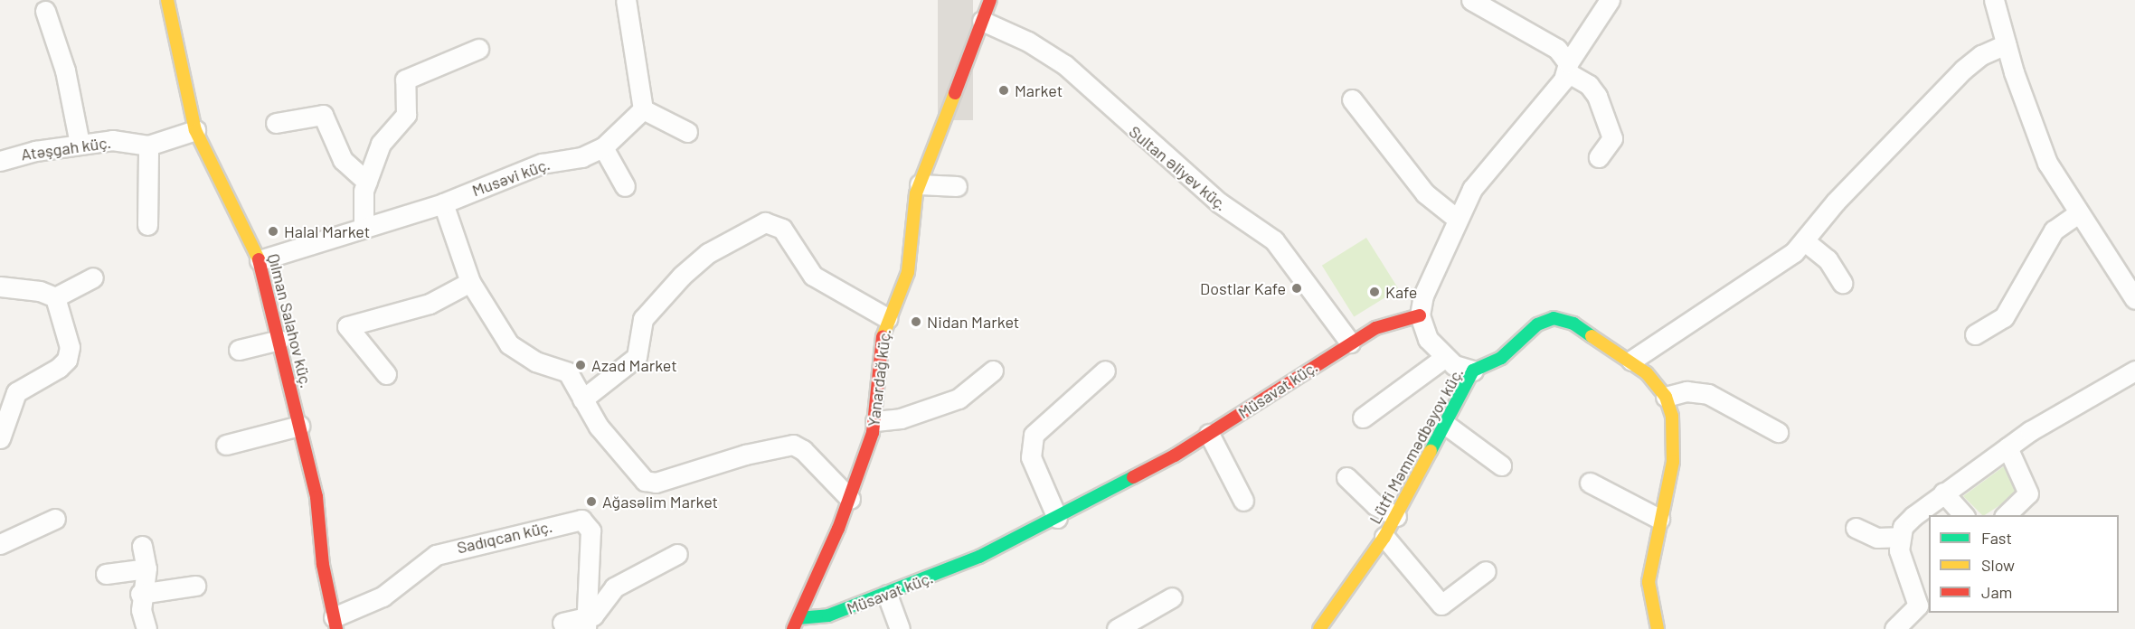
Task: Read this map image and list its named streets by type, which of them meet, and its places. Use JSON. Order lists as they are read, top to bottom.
{
  "streets": {
    "street": [
      "Atəşgah küç.",
      "Sultan Əliyev küç.",
      "Musəvi küç.",
      "Qılman Salahov küç.",
      "Yanardağ küç.",
      "Müsavat küç.",
      "Lütfi Məmmədbəyov küç.",
      "Sadıqcan küç."
    ]
  },
  "crossings": [
    ["Atəşgah küç.", "Qılman Salahov küç."],
    ["Sultan Əliyev küç.", "Yanardağ küç."],
    ["Sultan Əliyev küç.", "Müsavat küç."],
    ["Musəvi küç.", "Qılman Salahov küç."],
    ["Qılman Salahov küç.", "Sadıqcan küç."],
    ["Yanardağ küç.", "Müsavat küç."]
  ],
  "places": [
    "Market",
    "Halal Market",
    "Dostlar Kafe",
    "Kafe",
    "Nidan Market",
    "Azad Market",
    "Ağasəlim Market"
  ],
  "legend": ["Fast", "Slow", "Jam"]
}
